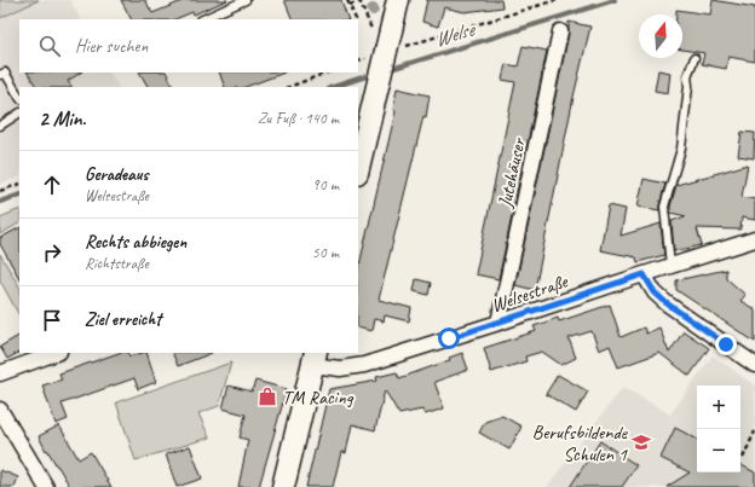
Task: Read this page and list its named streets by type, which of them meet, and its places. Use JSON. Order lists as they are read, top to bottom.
{
  "streets": {
    "street": ["Jutehäuser", "Welsestraße"]
  },
  "crossings": [
    ["Jutehäuser", "Welsestraße"]
  ],
  "water": ["Welse"],
  "places": {
    "shop": ["TM Racing"],
    "school or university": ["Berufsbildende Schulen 1"]
  },
  "north": "top",
  "page": {
    "search": "Hier suchen",
    "heading": ["2 Min.", "Zu Fuß · 140 m"],
    "list": [
      ["Geradeaus", "Welsestraße", "90 m"],
      ["Rechts abbiegen", "Richtstraße", "50 m"],
      "Ziel erreicht"
    ],
    "map_buttons": ["+", "−"]
  }
}
